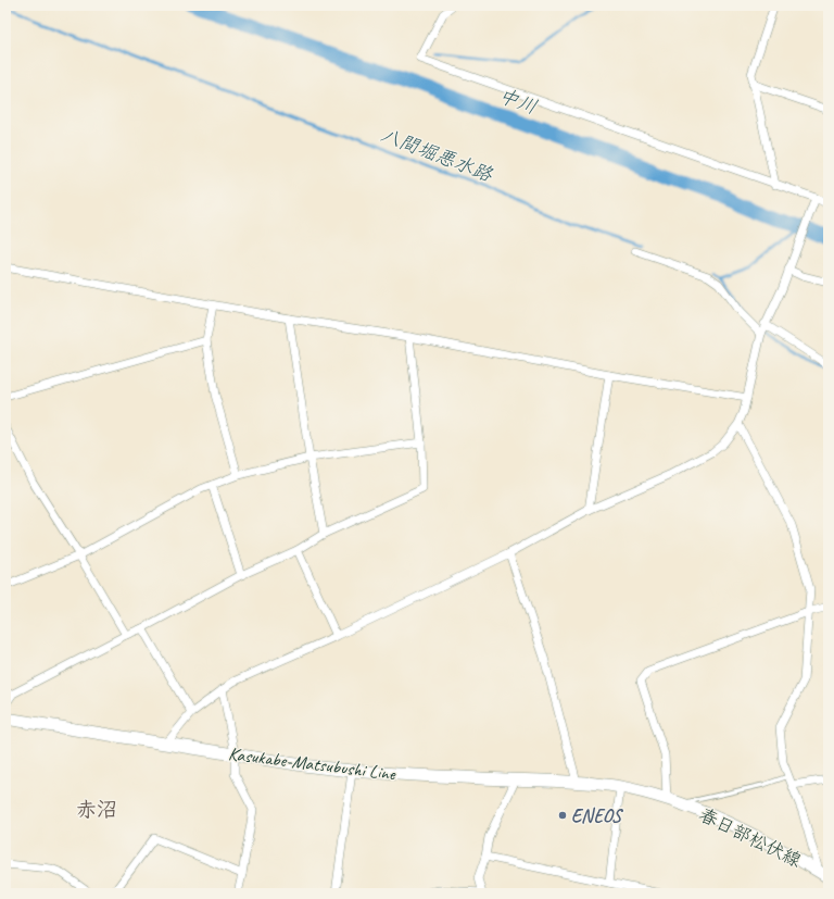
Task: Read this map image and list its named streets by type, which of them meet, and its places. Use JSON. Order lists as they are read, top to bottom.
{
  "streets": {
    "main road": ["Kasukabe-Matsubushi Line", "春日部松伏線"]
  },
  "crossings": [
    ["Kasukabe-Matsubushi Line", "春日部松伏線"]
  ],
  "districts": ["赤沼"],
  "water": ["中川", "八間堀悪水路"],
  "places": ["ENEOS"]
}
